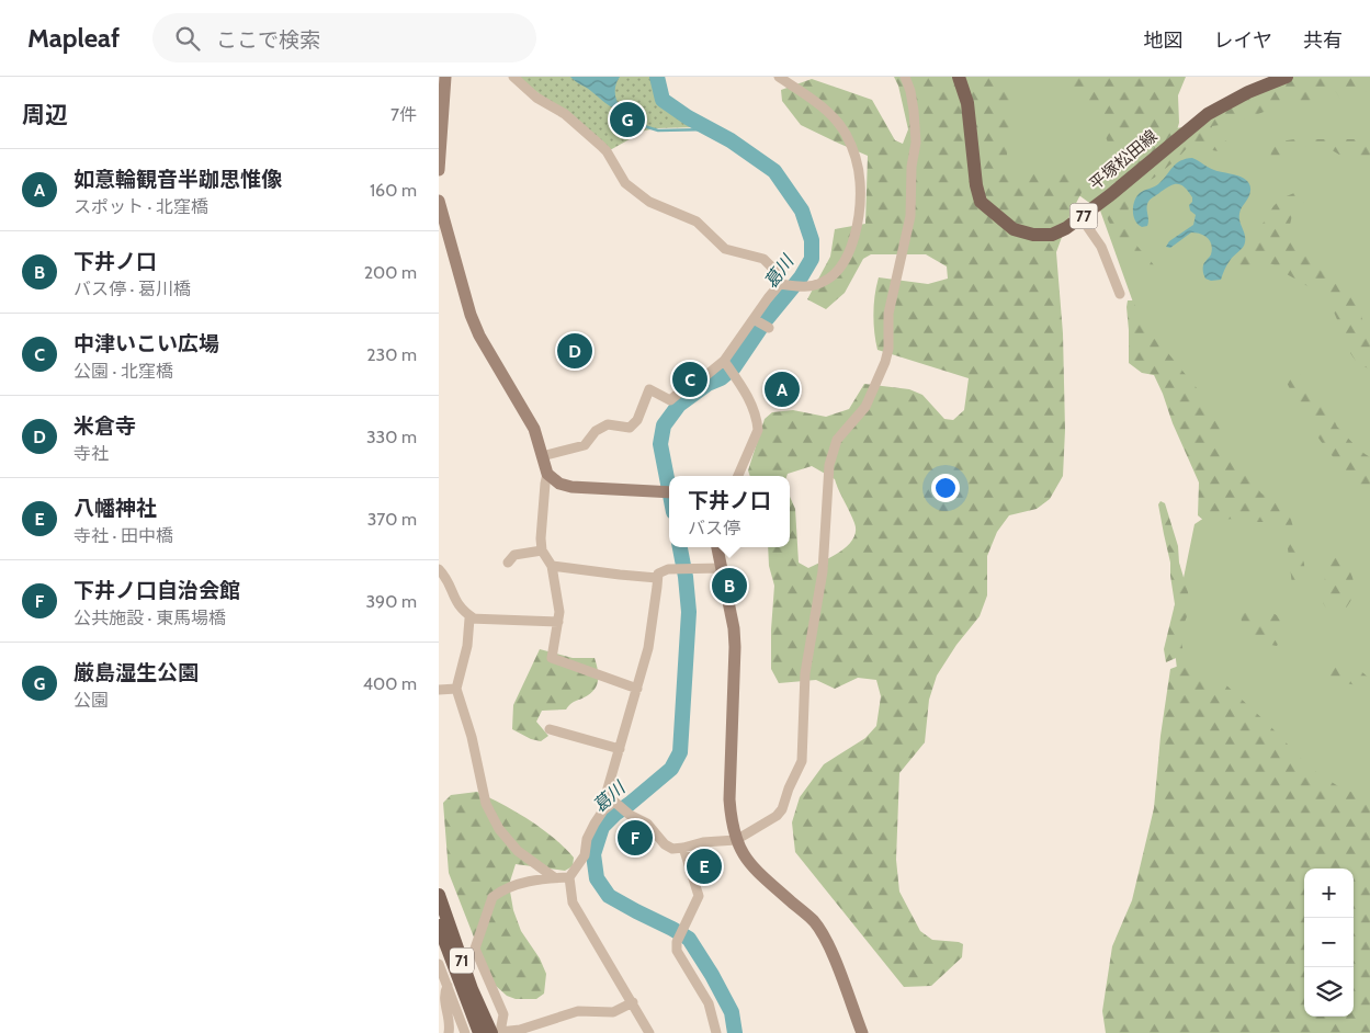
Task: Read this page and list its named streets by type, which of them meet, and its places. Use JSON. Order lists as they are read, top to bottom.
{
  "streets": {
    "main road": ["平塚松田線", "77", "71"]
  },
  "water": ["葛川"],
  "page": {
    "header": "Mapleaf",
    "search": "ここで検索",
    "nav": ["地図", "レイヤ", "共有"],
    "heading": ["周辺", "7件"],
    "pins": [
      "G",
      "D",
      "C",
      "A",
      "B",
      "F",
      "E"
    ],
    "list": [
      {
        "mark": "A",
        "name": "如意輪観音半跏思惟像",
        "note": "スポット · 北窪橋",
        "value": "160 m"
      },
      {
        "mark": "B",
        "name": "下井ノ口",
        "note": "バス停 · 葛川橋",
        "value": "200 m"
      },
      {
        "mark": "C",
        "name": "中津いこい広場",
        "note": "公園 · 北窪橋",
        "value": "230 m"
      },
      {
        "mark": "D",
        "name": "米倉寺",
        "note": "寺社",
        "value": "330 m"
      },
      {
        "mark": "E",
        "name": "八幡神社",
        "note": "寺社 · 田中橋",
        "value": "370 m"
      },
      {
        "mark": "F",
        "name": "下井ノ口自治会館",
        "note": "公共施設 · 東馬場橋",
        "value": "390 m"
      },
      {
        "mark": "G",
        "name": "厳島湿生公園",
        "note": "公園",
        "value": "400 m"
      }
    ],
    "popup": ["下井ノ口", "バス停"],
    "map_buttons": ["+", "−"]
  }
}
